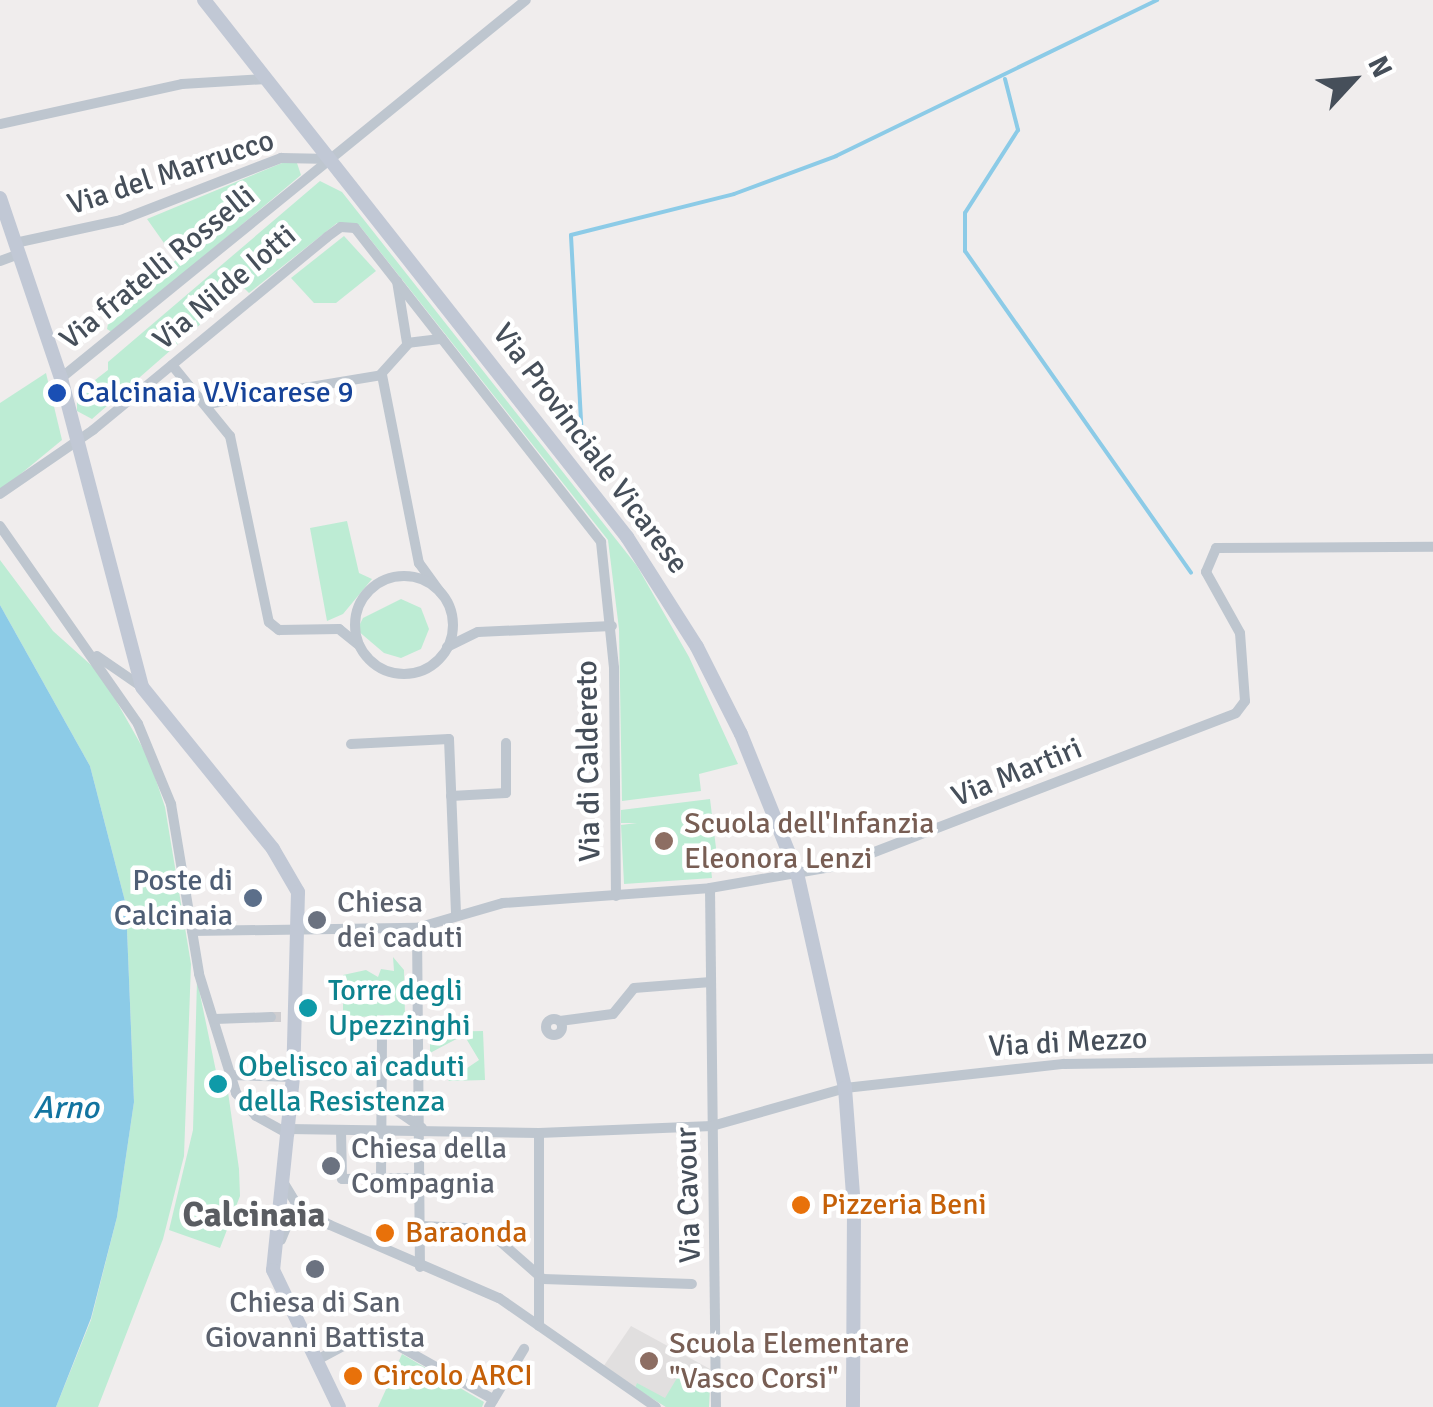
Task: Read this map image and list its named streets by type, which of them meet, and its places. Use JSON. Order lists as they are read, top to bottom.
{
  "streets": {
    "main road": ["Via Provinciale Vicarese"],
    "street": [
      "Via del Marrucco",
      "Via fratelli Rosselli",
      "Via Nilde Iotti",
      "Via di Caldereto",
      "Via Martiri",
      "Via di Mezzo",
      "Via Cavour"
    ]
  },
  "crossings": [
    ["Via del Marrucco", "Via fratelli Rosselli"],
    ["Via del Marrucco", "Via Provinciale Vicarese"],
    ["Via fratelli Rosselli", "Via Provinciale Vicarese"],
    ["Via Nilde Iotti", "Via di Caldereto"],
    ["Via Provinciale Vicarese", "Via Martiri"],
    ["Via Provinciale Vicarese", "Via di Mezzo"],
    ["Via di Caldereto", "Via Martiri"],
    ["Via Martiri", "Via Cavour"],
    ["Via di Mezzo", "Via Cavour"]
  ],
  "districts": ["Calcinaia"],
  "water": ["Arno"],
  "places": [
    "Calcinaia V.Vicarese 9",
    "Scuola dell'Infanzia Eleonora Lenzi",
    "Poste di Calcinaia",
    "Chiesa dei caduti",
    "Torre degli Upezzinghi",
    "Obelisco ai caduti della Resistenza",
    "Chiesa della Compagnia",
    "Pizzeria Beni",
    "Baraonda",
    "Chiesa di San Giovanni Battista",
    "Scuola Elementare \"Vasco Corsi\"",
    "Circolo ARCI"
  ],
  "north": "top right"
}
